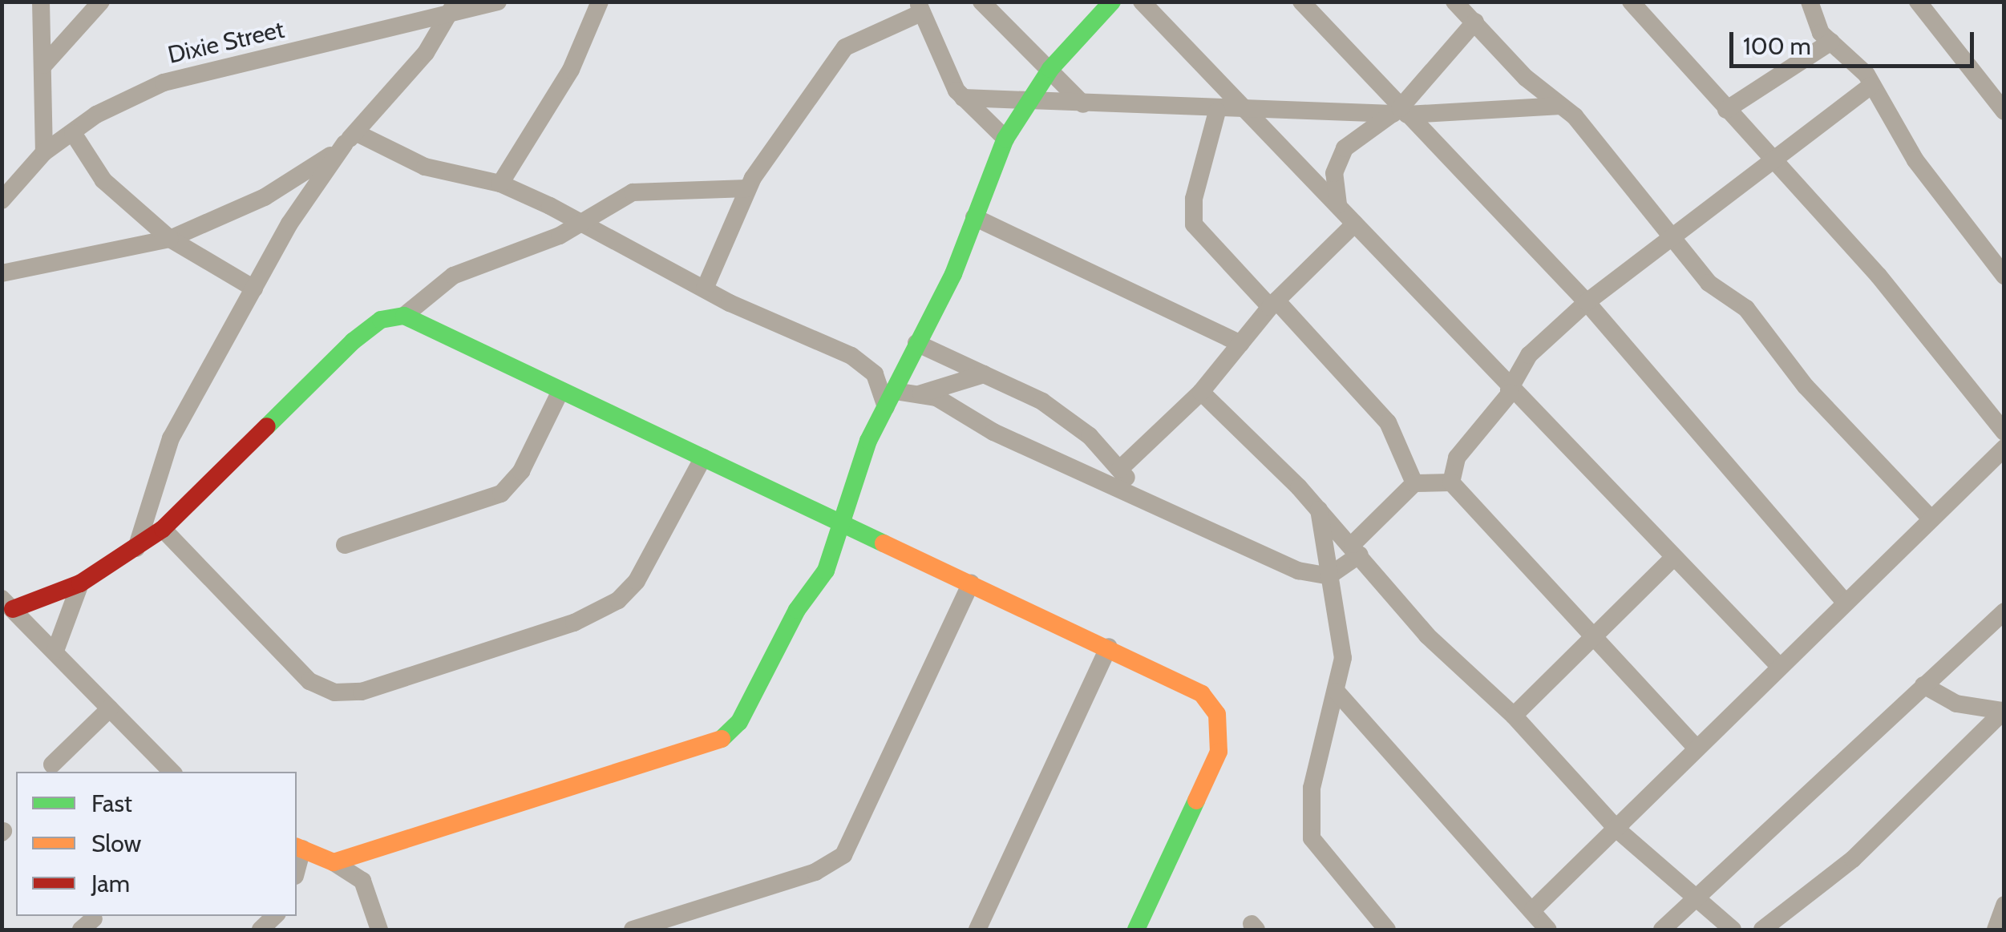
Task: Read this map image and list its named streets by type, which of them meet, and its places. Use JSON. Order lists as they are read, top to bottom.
{
  "streets": {
    "street": ["Dixie Street"]
  },
  "legend": ["Fast", "Slow", "Jam"],
  "scale_bar": "100 m"
}
